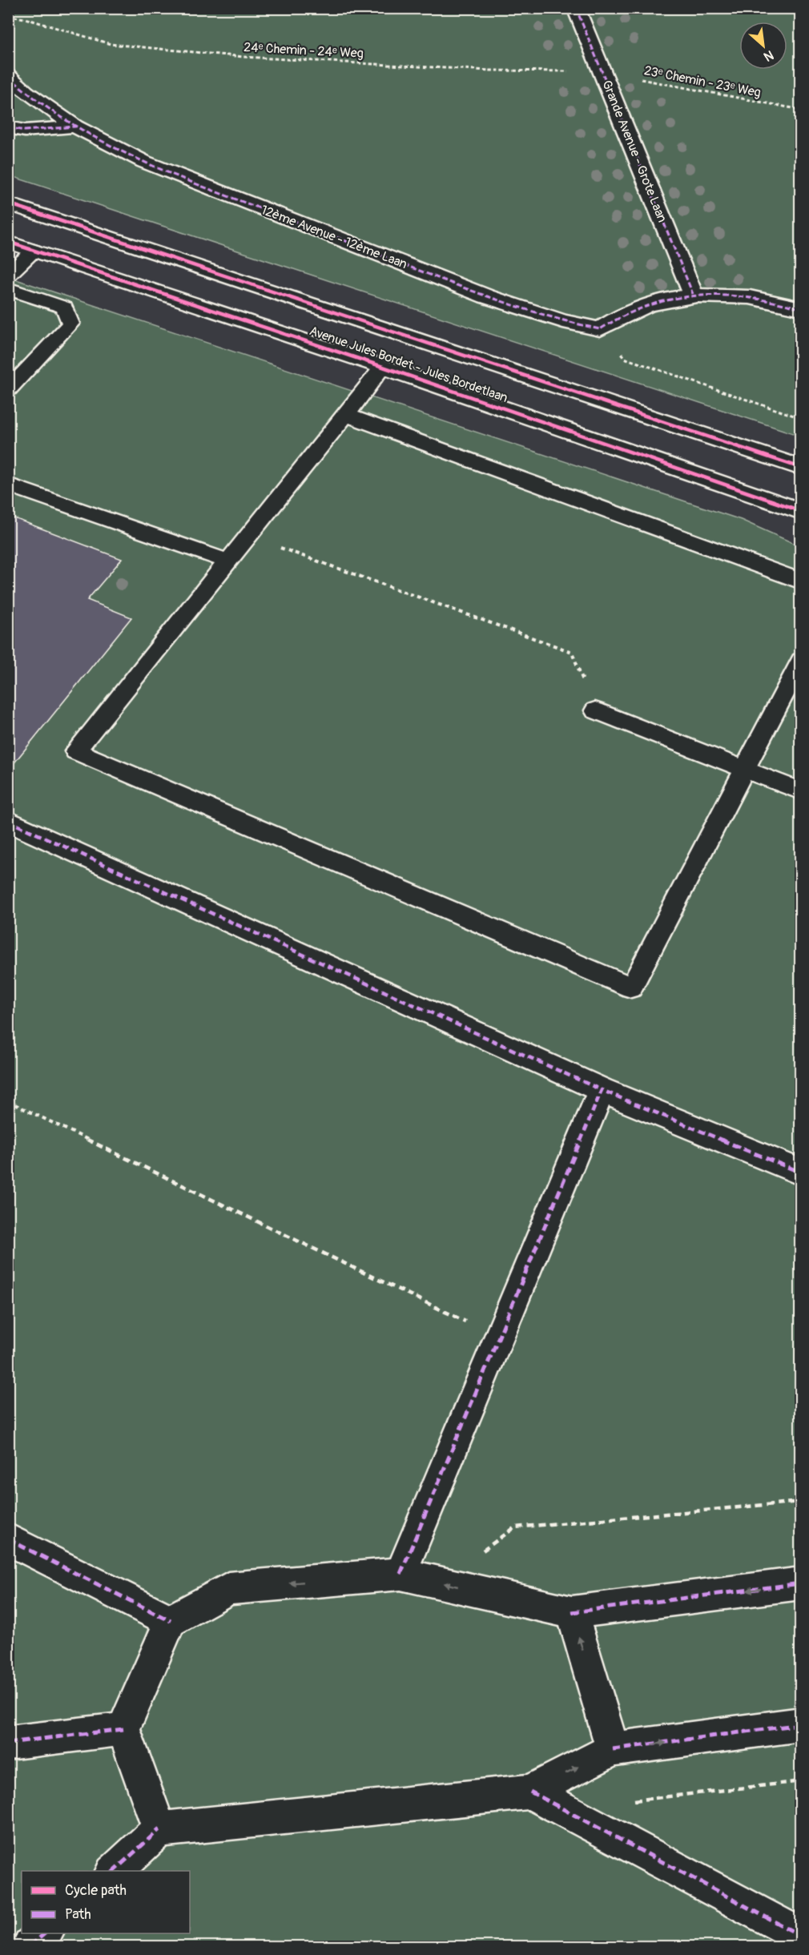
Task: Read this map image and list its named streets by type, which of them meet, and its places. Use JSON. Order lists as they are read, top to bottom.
{
  "streets": {
    "street": ["Grande Avenue - Grote Laan", "12ème Avenue - 12ème Laan", "Avenue Jules Bordet - Jules Bordetlaan"],
    "path": ["24ᵉ Chemin - 24ᵉ Weg", "23ᵉ Chemin - 23ᵉ Weg"]
  },
  "crossings": [
    ["24ᵉ Chemin - 24ᵉ Weg", "23ᵉ Chemin - 23ᵉ Weg"],
    ["24ᵉ Chemin - 24ᵉ Weg", "Grande Avenue - Grote Laan"],
    ["23ᵉ Chemin - 23ᵉ Weg", "Grande Avenue - Grote Laan"]
  ],
  "legend": ["Cycle path", "Path"],
  "north": "bottom right"
}
